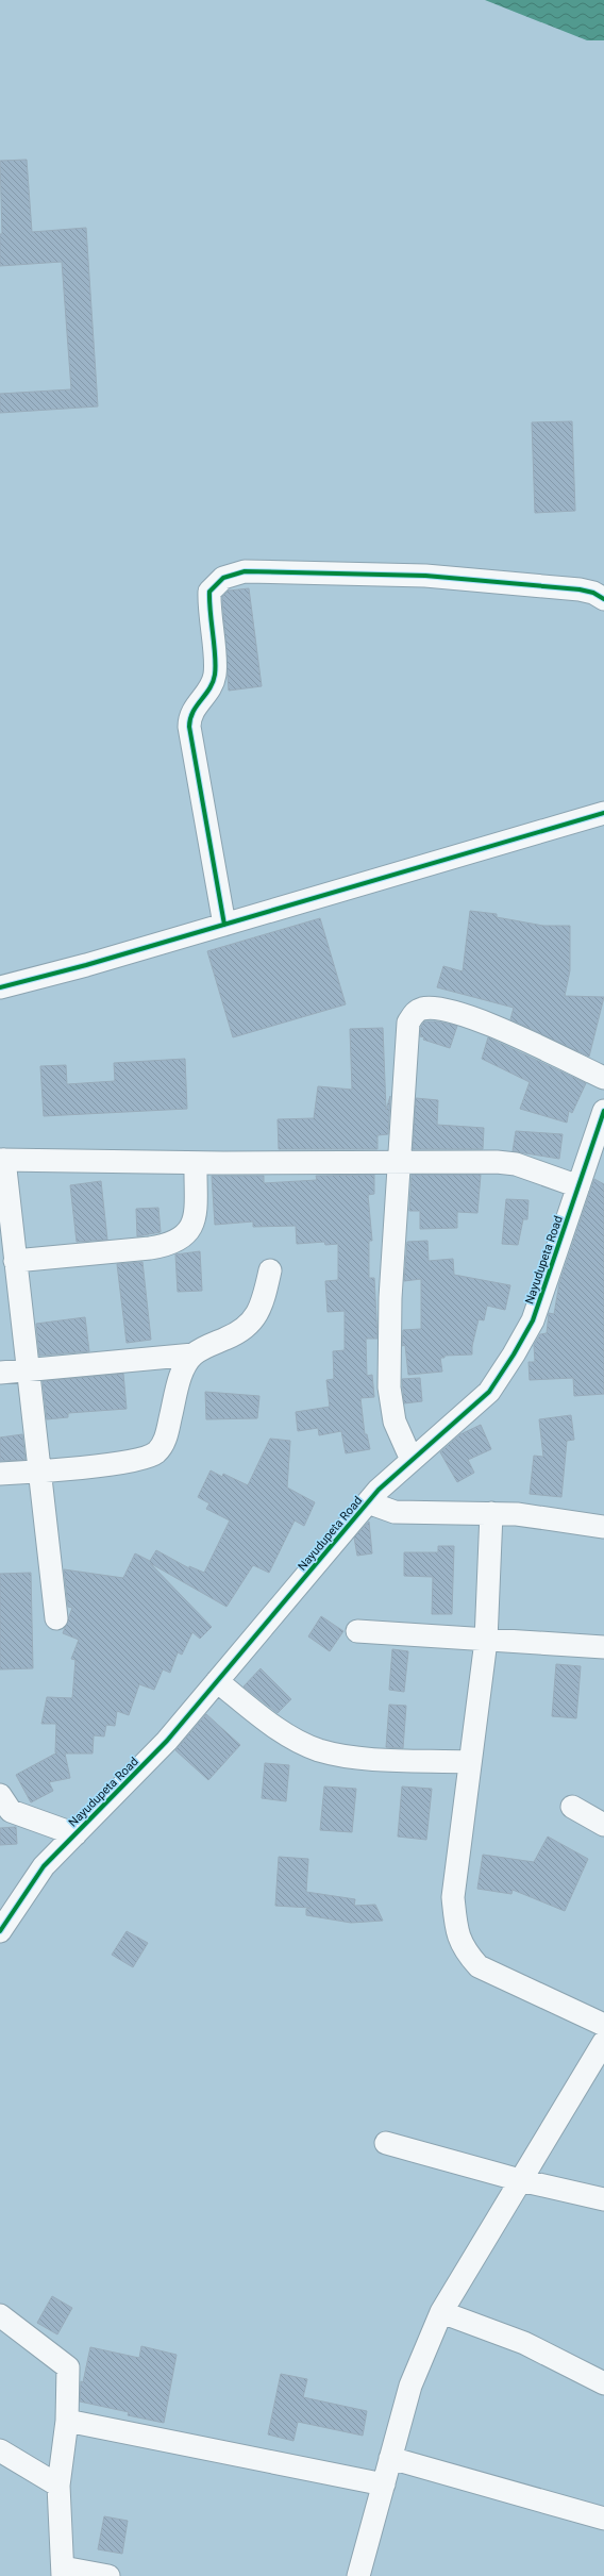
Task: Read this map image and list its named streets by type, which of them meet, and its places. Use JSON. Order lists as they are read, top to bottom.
{
  "streets": {
    "street": ["Nayudupeta Road"]
  }
}
